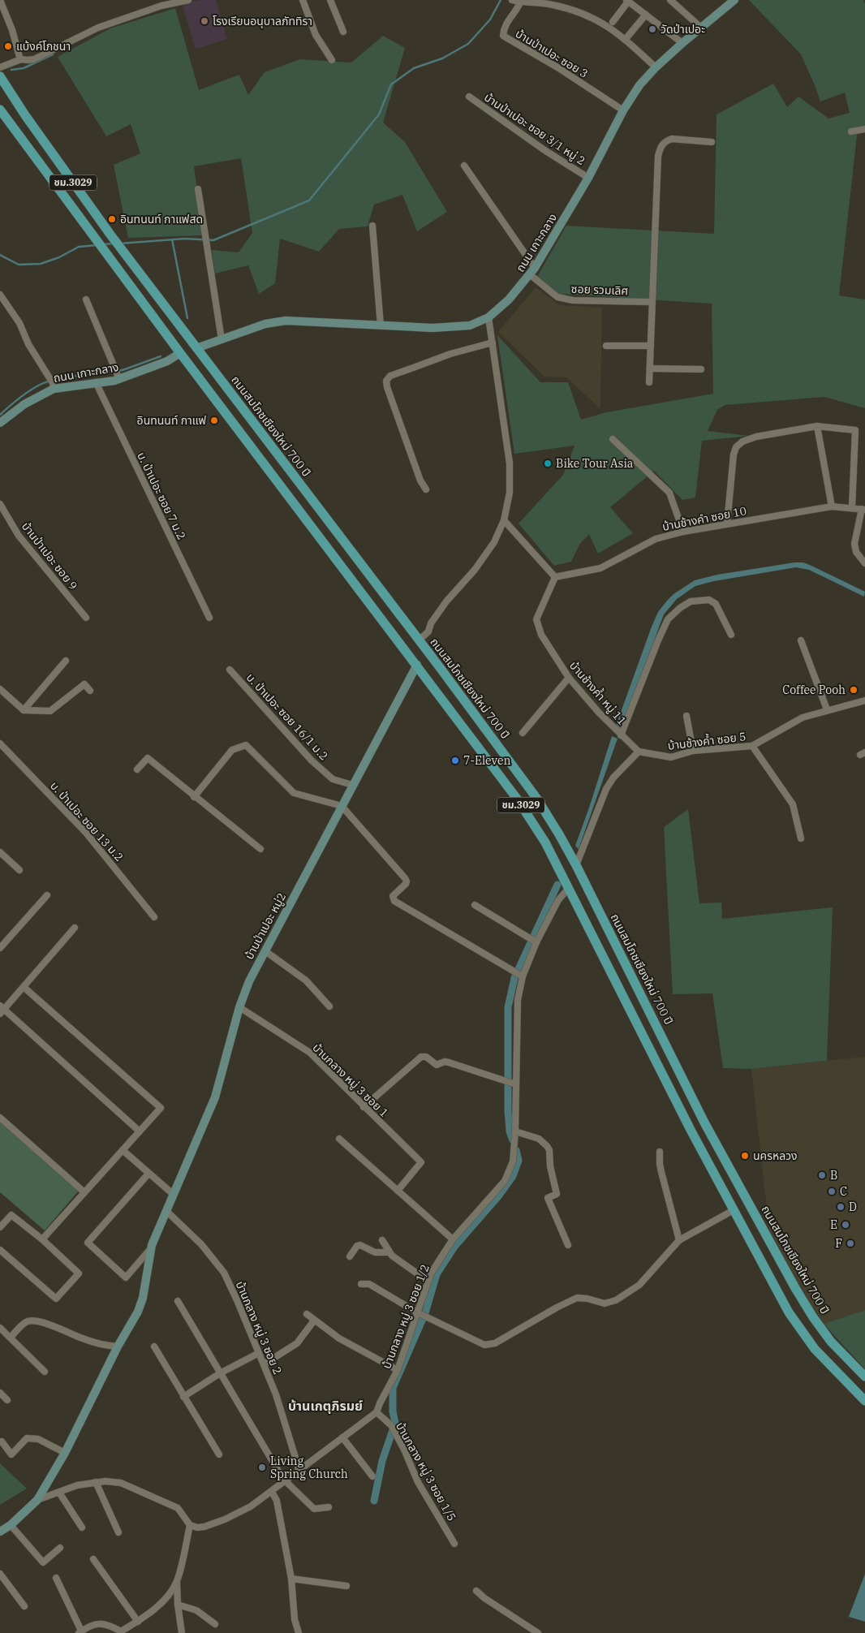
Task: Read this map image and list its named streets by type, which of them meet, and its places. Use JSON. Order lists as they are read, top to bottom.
{
  "streets": {
    "main road": ["ชม.3029", "ถนนสมโภชเชียงใหม่ 700 ปี"],
    "street": [
      "บ้านป่าเปอะ ซอย 3",
      "บ้านป่าเปอะ ซอย 3/1 หมู่ 2",
      "ถนน เกาะกลาง",
      "ซอย รวมเลิศ",
      "บ. ป่าเปอะ ซอย 7 ม.2",
      "บ้านช้างคำ ซอย 10",
      "บ้านป่าเปอะ ซอย 9",
      "บ้านช้างค้ำ หมู่ 11",
      "บ. ป่าเปอะ ซอย 16/1 ม.2",
      "บ้านช้างค้ำ ซอย 5",
      "บ. ป่าเปอะ ซอย 13 ม.2",
      "บ้านป่าเปอะ หมู่2",
      "บ้านกลาง หมู่ 3 ซอย 1",
      "บ้านกลาง หมู่ 3 ซอย 1/2",
      "บ้านกลาง หมู่ 3 ซอย 2",
      "บ้านกลาง หมู่ 3 ซอย 1/5"
    ]
  },
  "crossings": [
    ["บ้านป่าเปอะ ซอย 3", "ถนน เกาะกลาง"],
    ["บ้านป่าเปอะ ซอย 3/1 หมู่ 2", "ถนน เกาะกลาง"],
    ["ชม.3029", "ถนน เกาะกลาง"],
    ["ชม.3029", "บ้านป่าเปอะ หมู่2"],
    ["ชม.3029", "บ้านกลาง หมู่ 3 ซอย 1/2"],
    ["ถนน เกาะกลาง", "ซอย รวมเลิศ"],
    ["ถนน เกาะกลาง", "ถนนสมโภชเชียงใหม่ 700 ปี"],
    ["ถนน เกาะกลาง", "บ. ป่าเปอะ ซอย 7 ม.2"],
    ["บ้านช้างคำ ซอย 10", "บ้านช้างค้ำ หมู่ 11"],
    ["บ้านช้างค้ำ หมู่ 11", "บ้านช้างค้ำ ซอย 5"],
    ["บ. ป่าเปอะ ซอย 16/1 ม.2", "บ้านป่าเปอะ หมู่2"],
    ["บ้านป่าเปอะ หมู่2", "บ้านกลาง หมู่ 3 ซอย 1"],
    ["บ้านป่าเปอะ หมู่2", "บ้านกลาง หมู่ 3 ซอย 2"],
    ["บ้านกลาง หมู่ 3 ซอย 1/2", "บ้านกลาง หมู่ 3 ซอย 2"],
    ["บ้านกลาง หมู่ 3 ซอย 1/2", "บ้านกลาง หมู่ 3 ซอย 1/5"]
  ],
  "districts": ["บ้านเกตุภิรมย์"],
  "places": [
    "โรงเรียนอนุบาลภัททิรา",
    "วัดป่าเปอะ",
    "แบ้งค์โภชนา",
    "อินทนนท์ กาแฟสด",
    "อินทนนท์ กาแฟ",
    "Bike Tour Asia",
    "Coffee Pooh",
    "7-Eleven",
    "นครหลวง",
    "B",
    "C",
    "D",
    "E",
    "F",
    "Living Spring Church"
  ]
}
